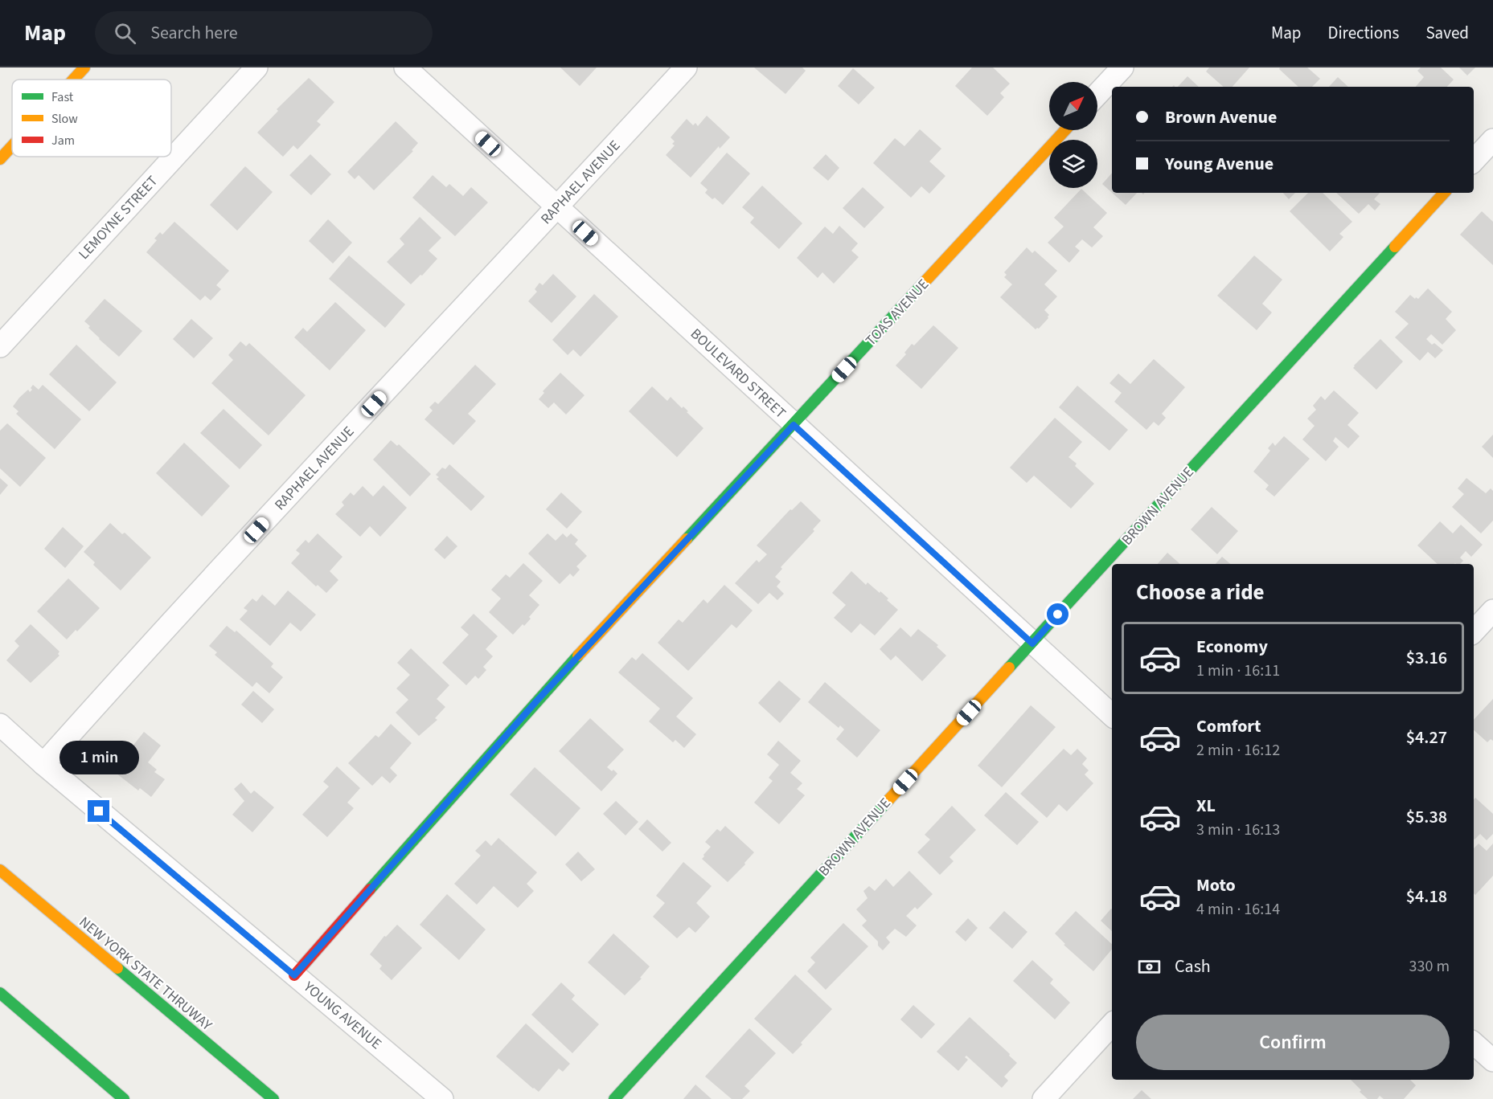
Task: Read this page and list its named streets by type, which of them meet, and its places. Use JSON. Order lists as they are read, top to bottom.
{
  "streets": {
    "main road": ["TOAS AVENUE", "BROWN AVENUE", "NEW YORK STATE THRUWAY"],
    "street": [
      "RAPHAEL AVENUE",
      "LEMOYNE STREET",
      "BOULEVARD STREET",
      "YOUNG AVENUE"
    ]
  },
  "crossings": [
    ["RAPHAEL AVENUE", "BOULEVARD STREET"],
    ["RAPHAEL AVENUE", "YOUNG AVENUE"],
    ["TOAS AVENUE", "BOULEVARD STREET"],
    ["TOAS AVENUE", "YOUNG AVENUE"],
    ["BOULEVARD STREET", "BROWN AVENUE"]
  ],
  "legend": ["Fast", "Slow", "Jam"],
  "north": "top right",
  "page": {
    "header": "Map",
    "search": "Search here",
    "nav": ["Map", "Directions", "Saved"],
    "banner": ["Brown Avenue", "Young Avenue"],
    "heading": "Choose a ride",
    "list": [
      {
        "name": "Economy",
        "note": "1 min · 16:11",
        "value": "$3.16"
      },
      {
        "name": "Comfort",
        "note": "2 min · 16:12",
        "value": "$4.27"
      },
      {
        "name": "XL",
        "note": "3 min · 16:13",
        "value": "$5.38"
      },
      {
        "name": "Moto",
        "note": "4 min · 16:14",
        "value": "$4.18"
      }
    ],
    "bubble": "1 min",
    "pay": ["Cash", "330 m"],
    "buttons": "Confirm"
  }
}
